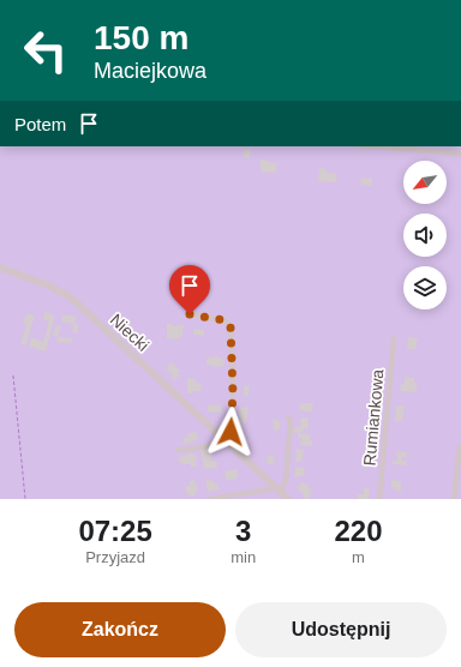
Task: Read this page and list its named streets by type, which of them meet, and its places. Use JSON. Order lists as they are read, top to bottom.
{
  "streets": {
    "street": ["Niecki", "Rumiankowa"]
  },
  "north": "bottom left",
  "page": {
    "turn": ["150 m", "Maciejkowa"],
    "then": "Potem",
    "eta": [
      "07:25",
      "Przyjazd",
      "3",
      "min",
      "220",
      "m"
    ],
    "buttons": ["Zakończ", "Udostępnij"]
  }
}
